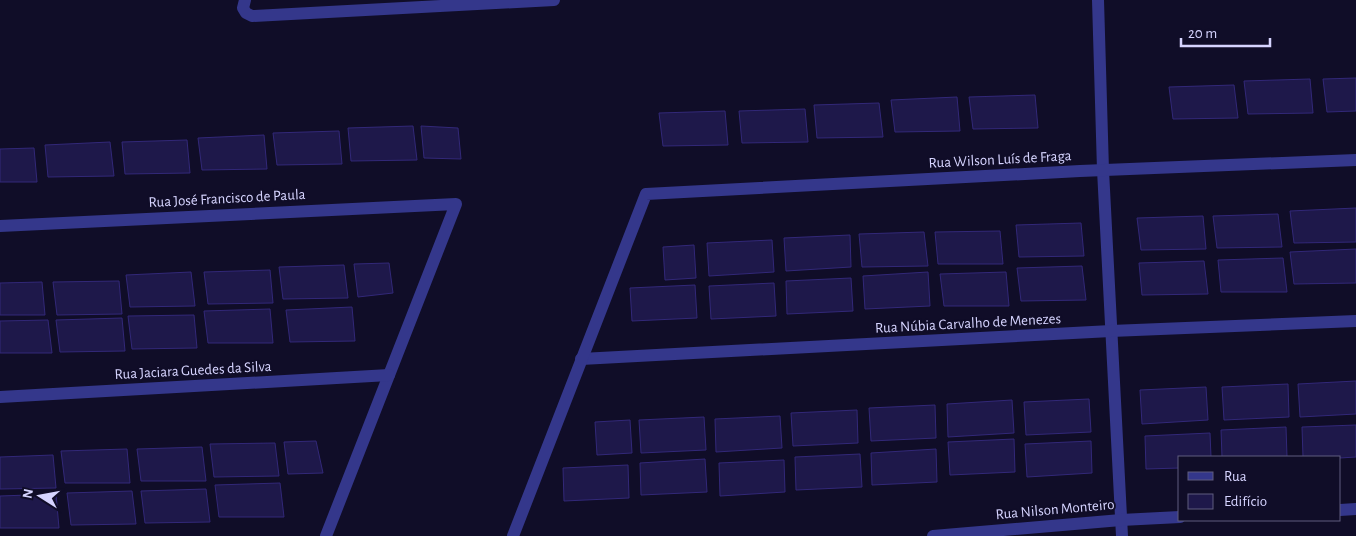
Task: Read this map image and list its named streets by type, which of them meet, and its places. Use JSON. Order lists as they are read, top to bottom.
{
  "streets": {
    "street": [
      "Rua Wilson Luís de Fraga",
      "Rua José Francisco de Paula",
      "Rua Núbia Carvalho de Menezes",
      "Rua Jaciara Guedes da Silva",
      "Rua Nilson Monteiro"
    ]
  },
  "crossings": [
    ["Rua Wilson Luís de Fraga", "Rua Núbia Carvalho de Menezes"],
    ["Rua José Francisco de Paula", "Rua Jaciara Guedes da Silva"]
  ],
  "legend": ["Rua", "Edifício"],
  "scale_bar": "20 m",
  "north": "left"
}
